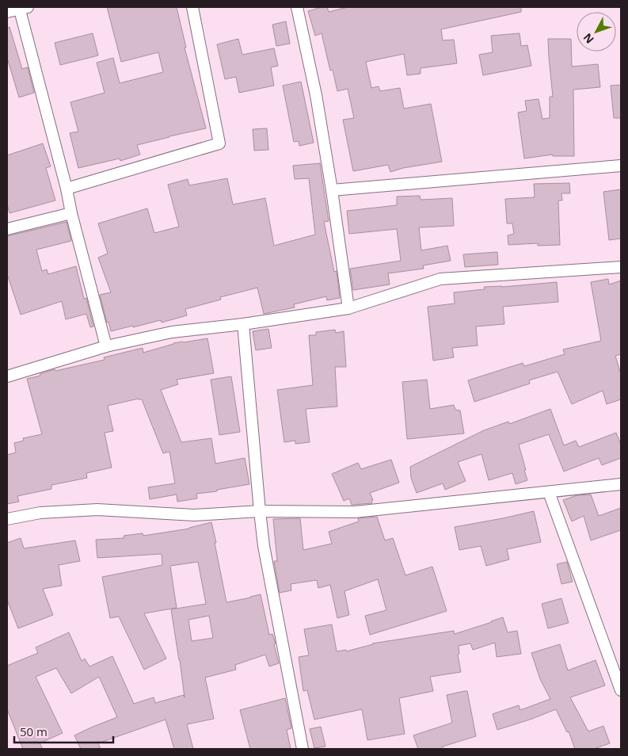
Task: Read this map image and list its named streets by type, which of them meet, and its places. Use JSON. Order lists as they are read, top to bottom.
{
  "scale_bar": "50 m",
  "north": "bottom left"
}
